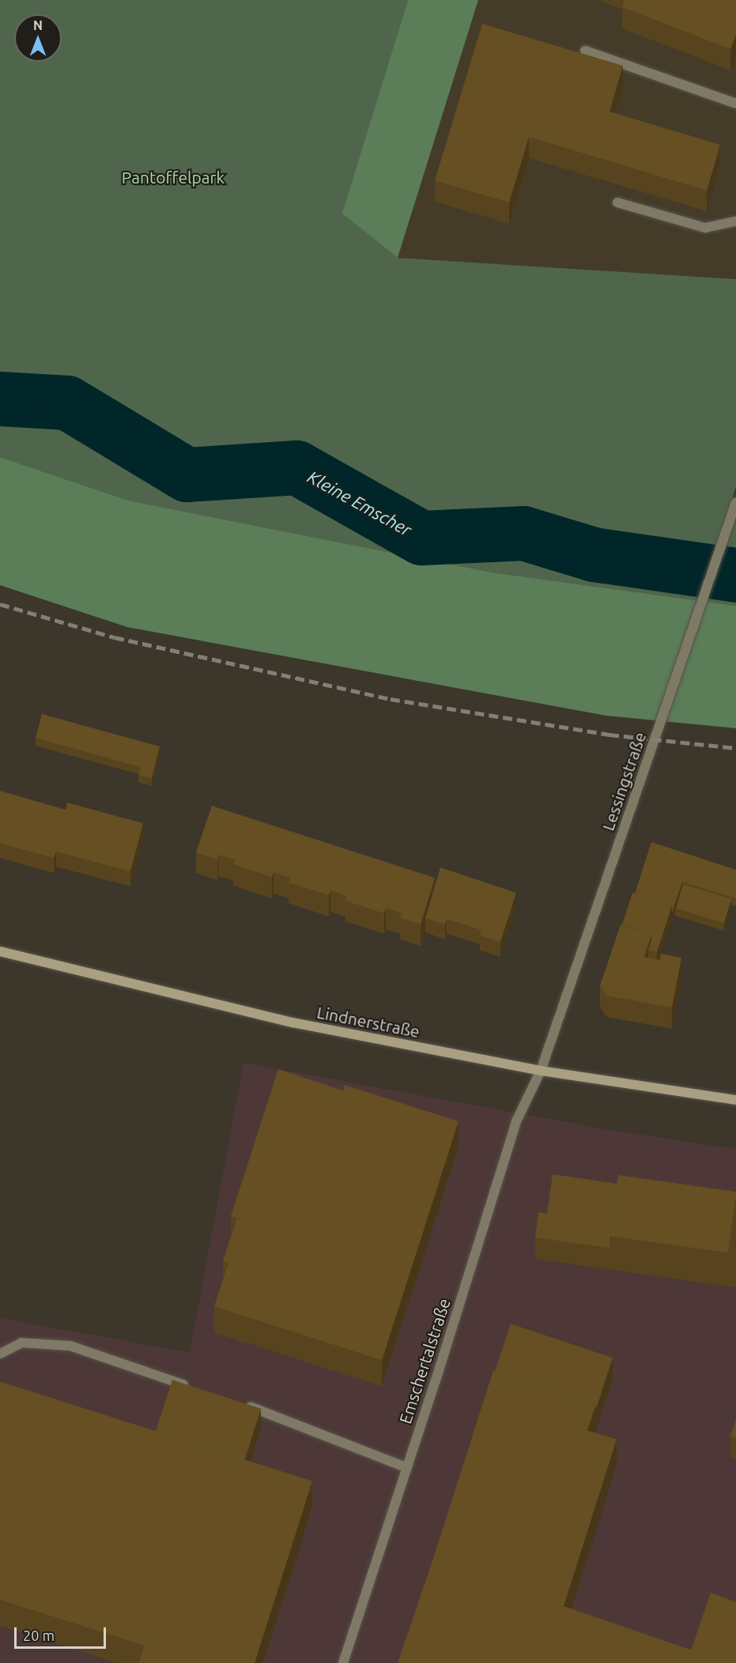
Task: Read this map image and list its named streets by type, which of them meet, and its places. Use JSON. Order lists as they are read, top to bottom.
{
  "streets": {
    "street": ["Lessingstraße", "Lindnerstraße", "Emschertalstraße"]
  },
  "crossings": [
    ["Lessingstraße", "Lindnerstraße"],
    ["Lessingstraße", "Emschertalstraße"],
    ["Lindnerstraße", "Emschertalstraße"]
  ],
  "water": ["Kleine Emscher"],
  "parks": ["Pantoffelpark"],
  "scale_bar": "20 m",
  "north": "top"
}
